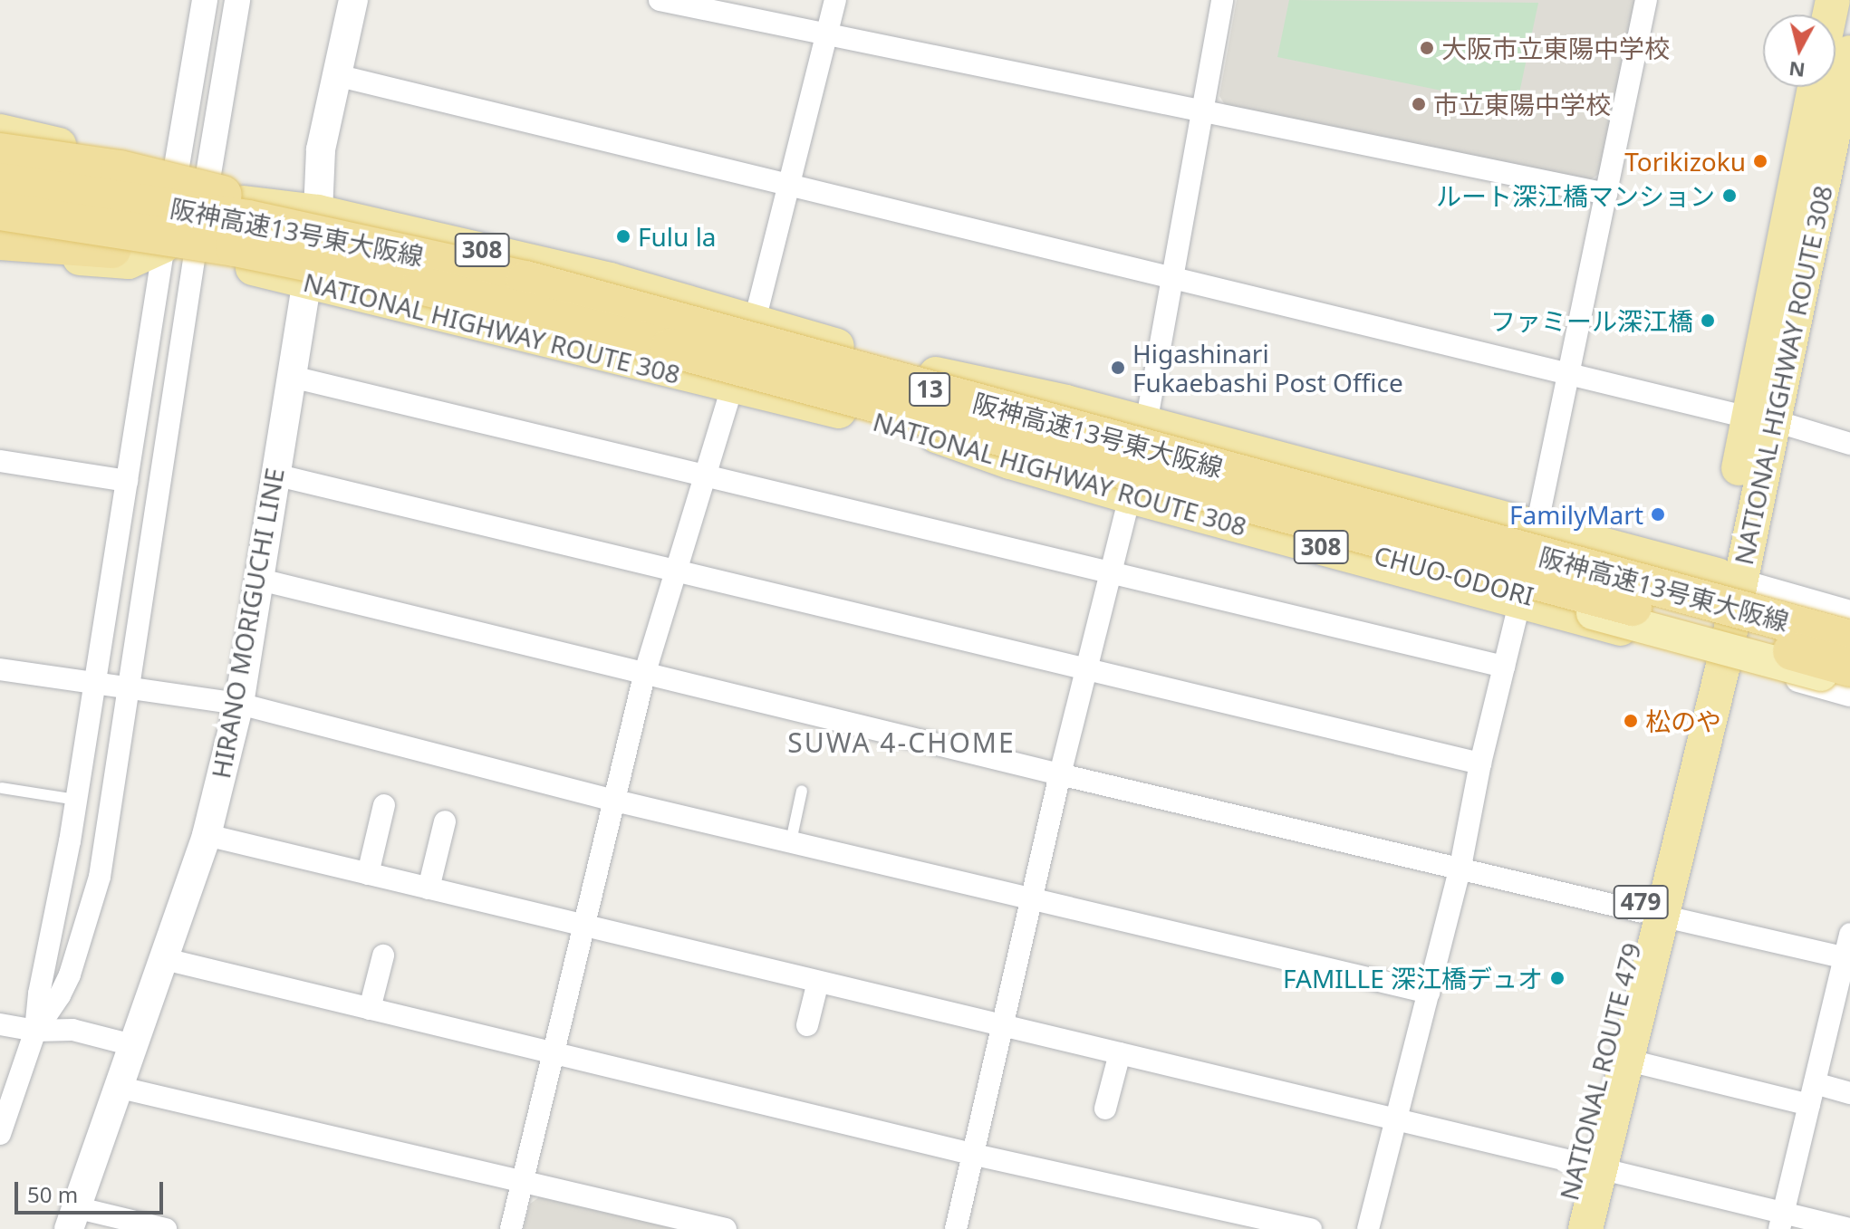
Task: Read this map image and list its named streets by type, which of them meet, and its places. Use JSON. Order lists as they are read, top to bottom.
{
  "streets": {
    "highway": [
      "阪神高速13号東大阪線",
      "308",
      "NATIONAL HIGHWAY ROUTE 308",
      "13",
      "479",
      "NATIONAL ROUTE 479"
    ],
    "main road": ["CHUO-ODORI", "HIRANO MORIGUCHI LINE"]
  },
  "crossings": [
    ["NATIONAL HIGHWAY ROUTE 308", "HIRANO MORIGUCHI LINE"],
    ["NATIONAL HIGHWAY ROUTE 308", "NATIONAL ROUTE 479"]
  ],
  "districts": ["SUWA 4-CHOME"],
  "places": [
    "大阪市立東陽中学校",
    "市立東陽中学校",
    "Torikizoku",
    "ルート深江橋マンション",
    "Fulu la",
    "ファミール深江橋",
    "Higashinari Fukaebashi Post Office",
    "FamilyMart",
    "松のや",
    "FAMILLE 深江橋デュオ"
  ],
  "scale_bar": "50 m",
  "north": "bottom"
}
